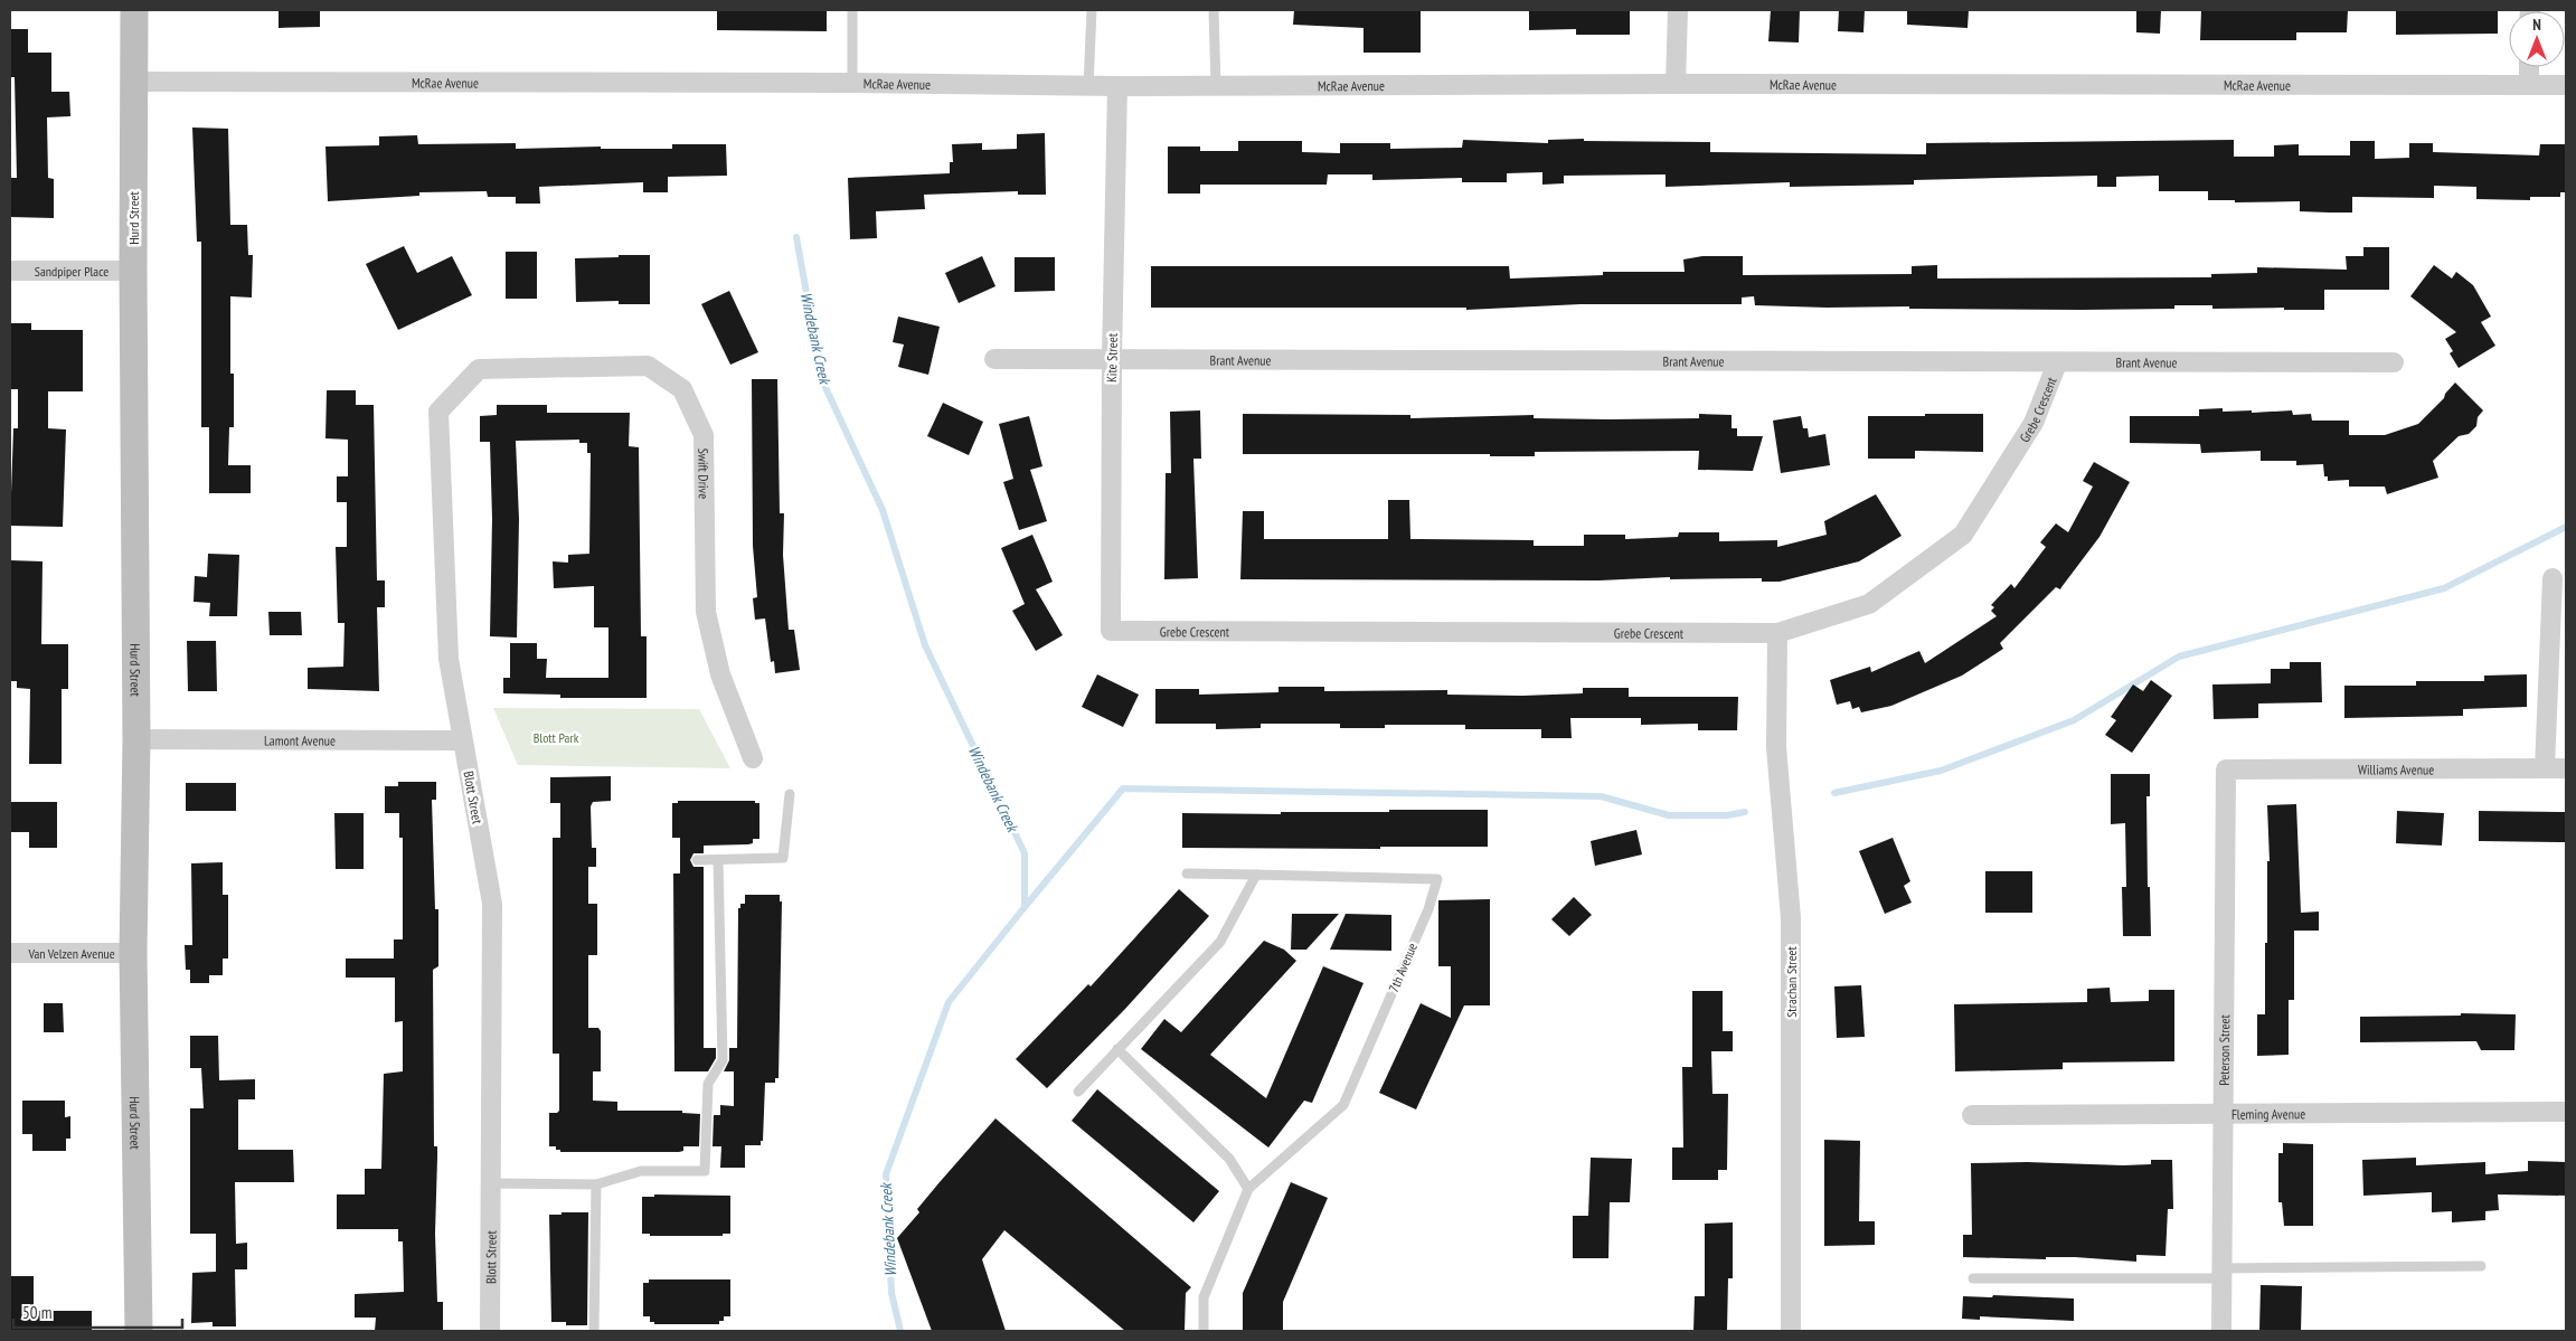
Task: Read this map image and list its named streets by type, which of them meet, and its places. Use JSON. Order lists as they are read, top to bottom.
{
  "streets": {
    "street": [
      "McRae Avenue",
      "Hurd Street",
      "Sandpiper Place",
      "Kite Street",
      "Brant Avenue",
      "Grebe Crescent",
      "Swift Drive",
      "Lamont Avenue",
      "Williams Avenue",
      "Blott Street",
      "Van Velzen Avenue",
      "Strachan Street",
      "Peterson Street",
      "Fleming Avenue"
    ],
    "lane": ["7th Avenue"]
  },
  "crossings": [
    ["McRae Avenue", "Hurd Street"],
    ["McRae Avenue", "Kite Street"],
    ["Hurd Street", "Sandpiper Place"],
    ["Hurd Street", "Lamont Avenue"],
    ["Hurd Street", "Van Velzen Avenue"],
    ["Kite Street", "Brant Avenue"],
    ["Kite Street", "Grebe Crescent"],
    ["Brant Avenue", "Grebe Crescent"],
    ["Grebe Crescent", "Strachan Street"],
    ["Swift Drive", "Blott Street"],
    ["Lamont Avenue", "Blott Street"],
    ["Williams Avenue", "Peterson Street"],
    ["Peterson Street", "Fleming Avenue"]
  ],
  "water": ["Windebank Creek"],
  "parks": ["Blott Park"],
  "scale_bar": "50 m",
  "north": "top"
}
